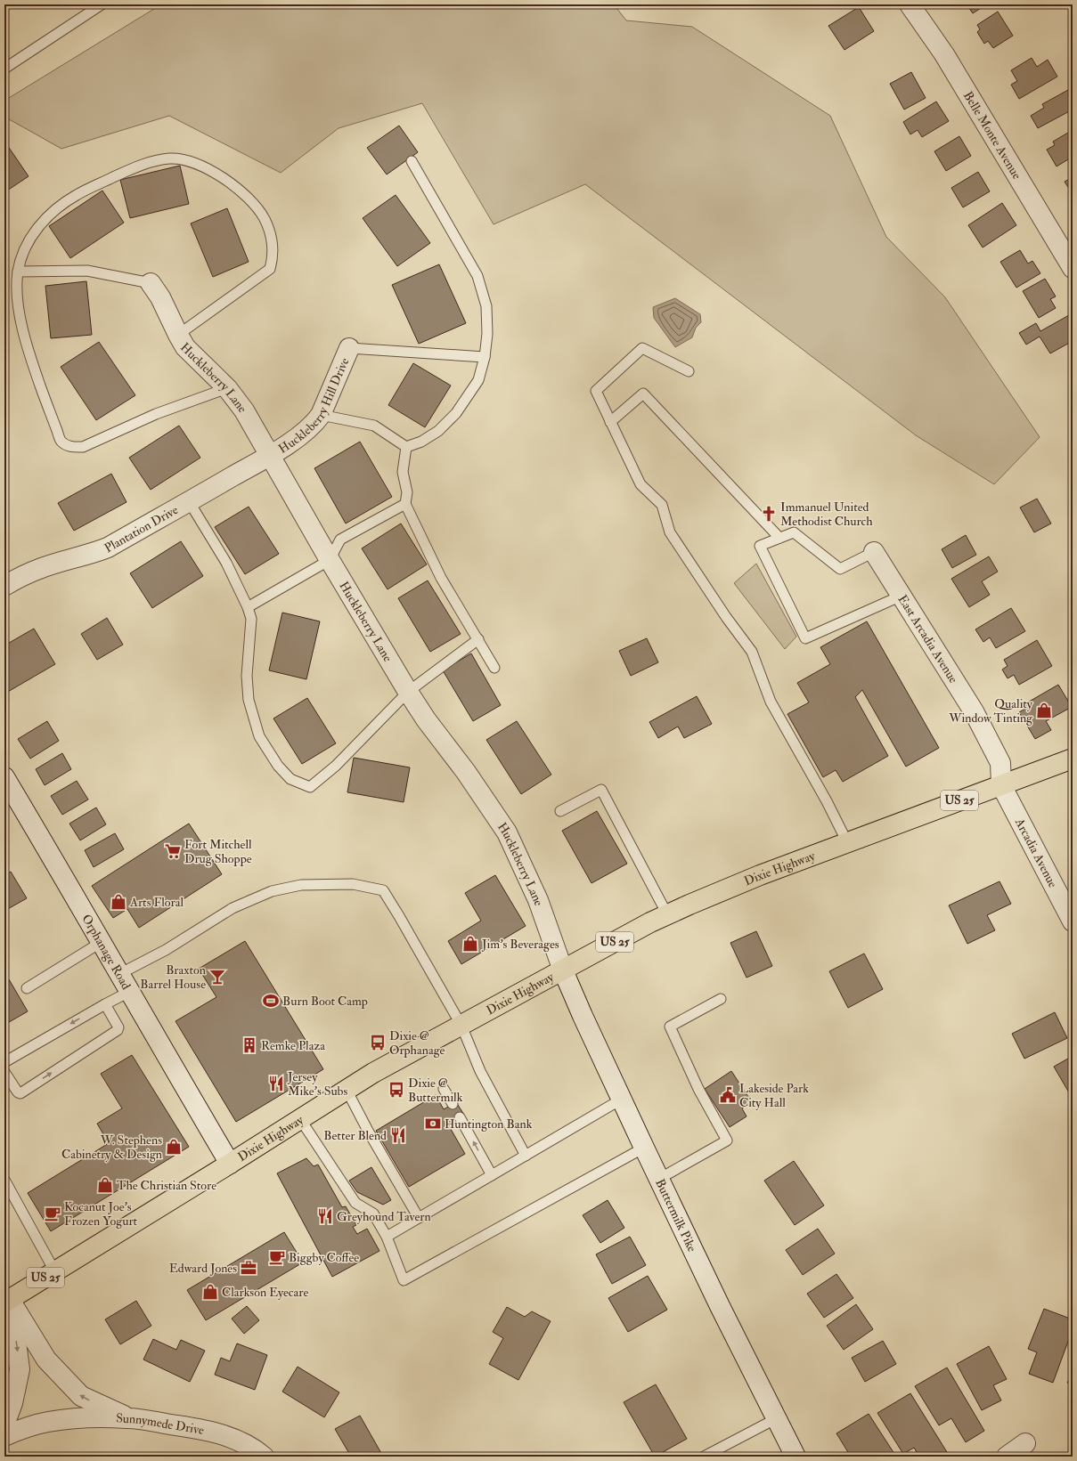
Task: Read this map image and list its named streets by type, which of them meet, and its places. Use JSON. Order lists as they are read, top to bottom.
{
  "streets": {
    "main road": ["US 25", "Dixie Highway"],
    "street": [
      "Belle Monte Avenue",
      "Huckleberry Lane",
      "Huckleberry Hill Drive",
      "Plantation Drive",
      "East Arcadia Avenue",
      "Arcadia Avenue",
      "Orphanage Road",
      "Buttermilk Pike",
      "Sunnymede Drive"
    ]
  },
  "crossings": [
    ["Huckleberry Lane", "Huckleberry Hill Drive"],
    ["Huckleberry Lane", "Plantation Drive"],
    ["Huckleberry Lane", "Dixie Highway"],
    ["Huckleberry Lane", "Buttermilk Pike"],
    ["Huckleberry Hill Drive", "Plantation Drive"],
    ["East Arcadia Avenue", "Arcadia Avenue"],
    ["East Arcadia Avenue", "Dixie Highway"],
    ["Arcadia Avenue", "Dixie Highway"],
    ["Dixie Highway", "Orphanage Road"],
    ["Dixie Highway", "Buttermilk Pike"]
  ],
  "places": {
    "church": ["Immanuel United Methodist Church"],
    "shop": [
      "Quality Window Tinting",
      "Arts Floral",
      "Jim’s Beverages",
      "W. Stephens Cabinetry & Design",
      "The Christian Store",
      "Clarkson Eyecare"
    ],
    "supermarket": ["Fort Mitchell Drug Shoppe"],
    "bar": ["Braxton Barrel House"],
    "sports": ["Burn Boot Camp"],
    "bus stop": ["Dixie @ Orphanage", "Dixie @ Buttermilk"],
    "building": ["Remke Plaza"],
    "restaurant": ["Jersey Mike's Subs", "Better Blend", "Greyhound Tavern"],
    "public building": ["Lakeside Park City Hall"],
    "bank": ["Huntington Bank"],
    "cafe": ["Kocanut Joe’s Frozen Yogurt", "Biggby Coffee"],
    "office": ["Edward Jones"]
  }
}
